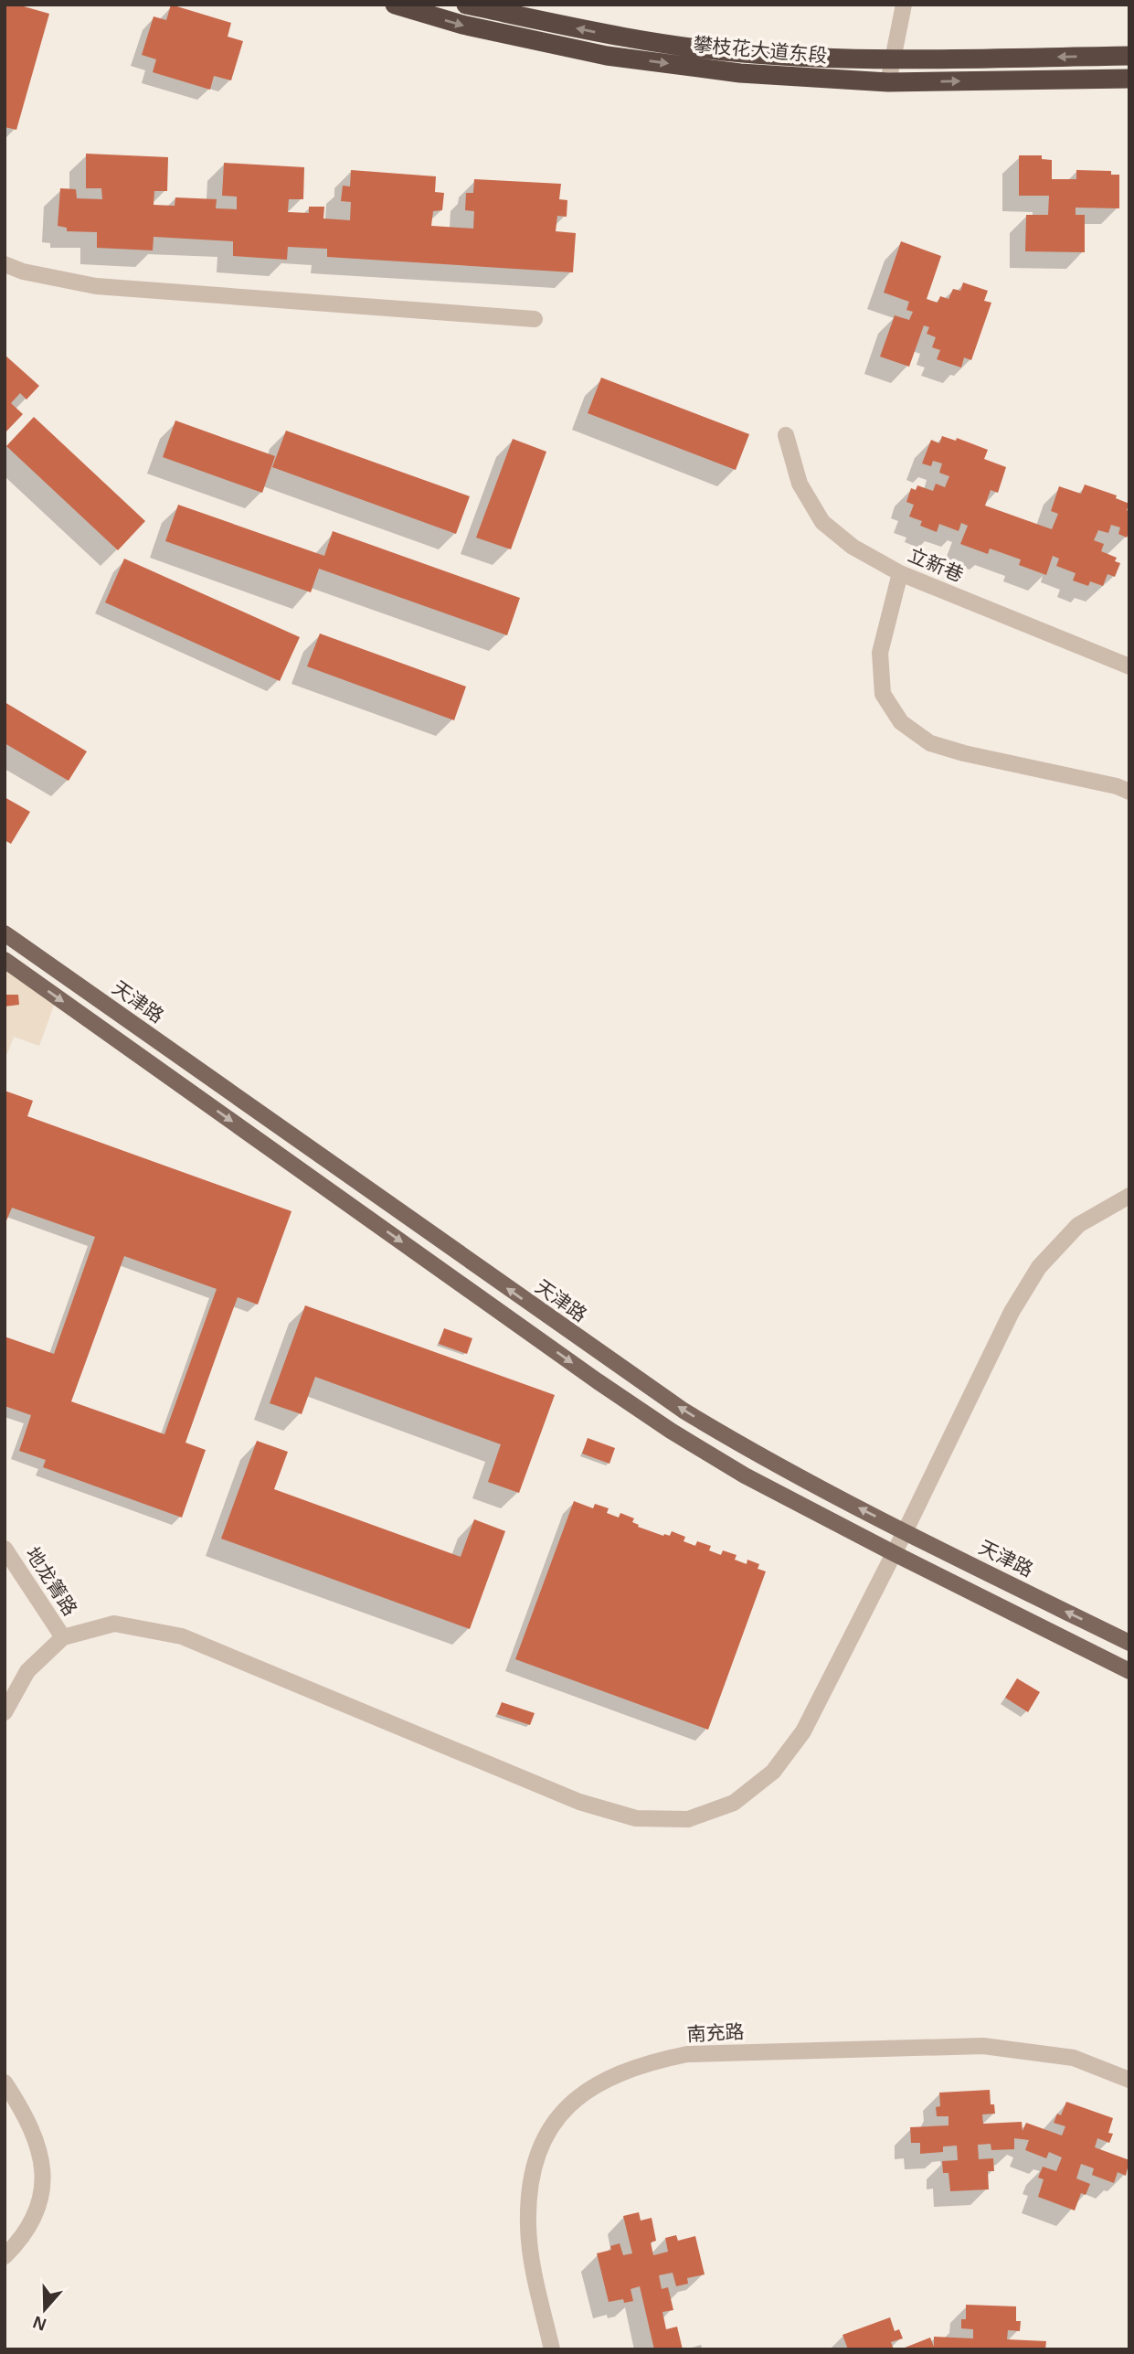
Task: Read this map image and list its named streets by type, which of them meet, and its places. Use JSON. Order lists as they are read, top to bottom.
{
  "streets": {
    "highway": ["攀枝花大道东段"],
    "main road": ["天津路"],
    "street": ["立新巷", "地龙箐路", "南充路"]
  },
  "north": "bottom"
}
